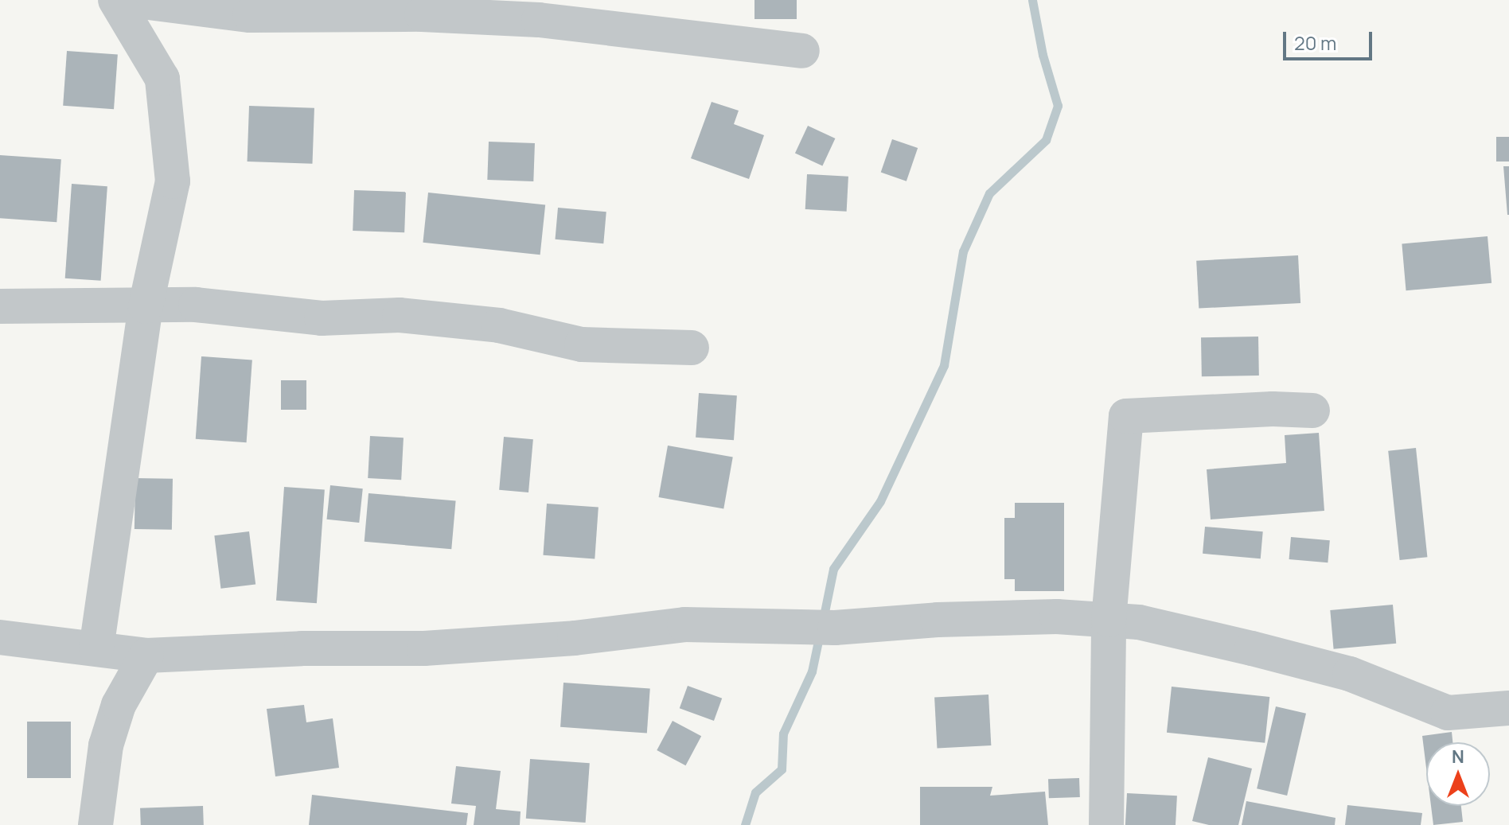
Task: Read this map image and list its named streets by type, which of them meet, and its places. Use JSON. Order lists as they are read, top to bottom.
{
  "scale_bar": "20 m",
  "north": "top"
}
